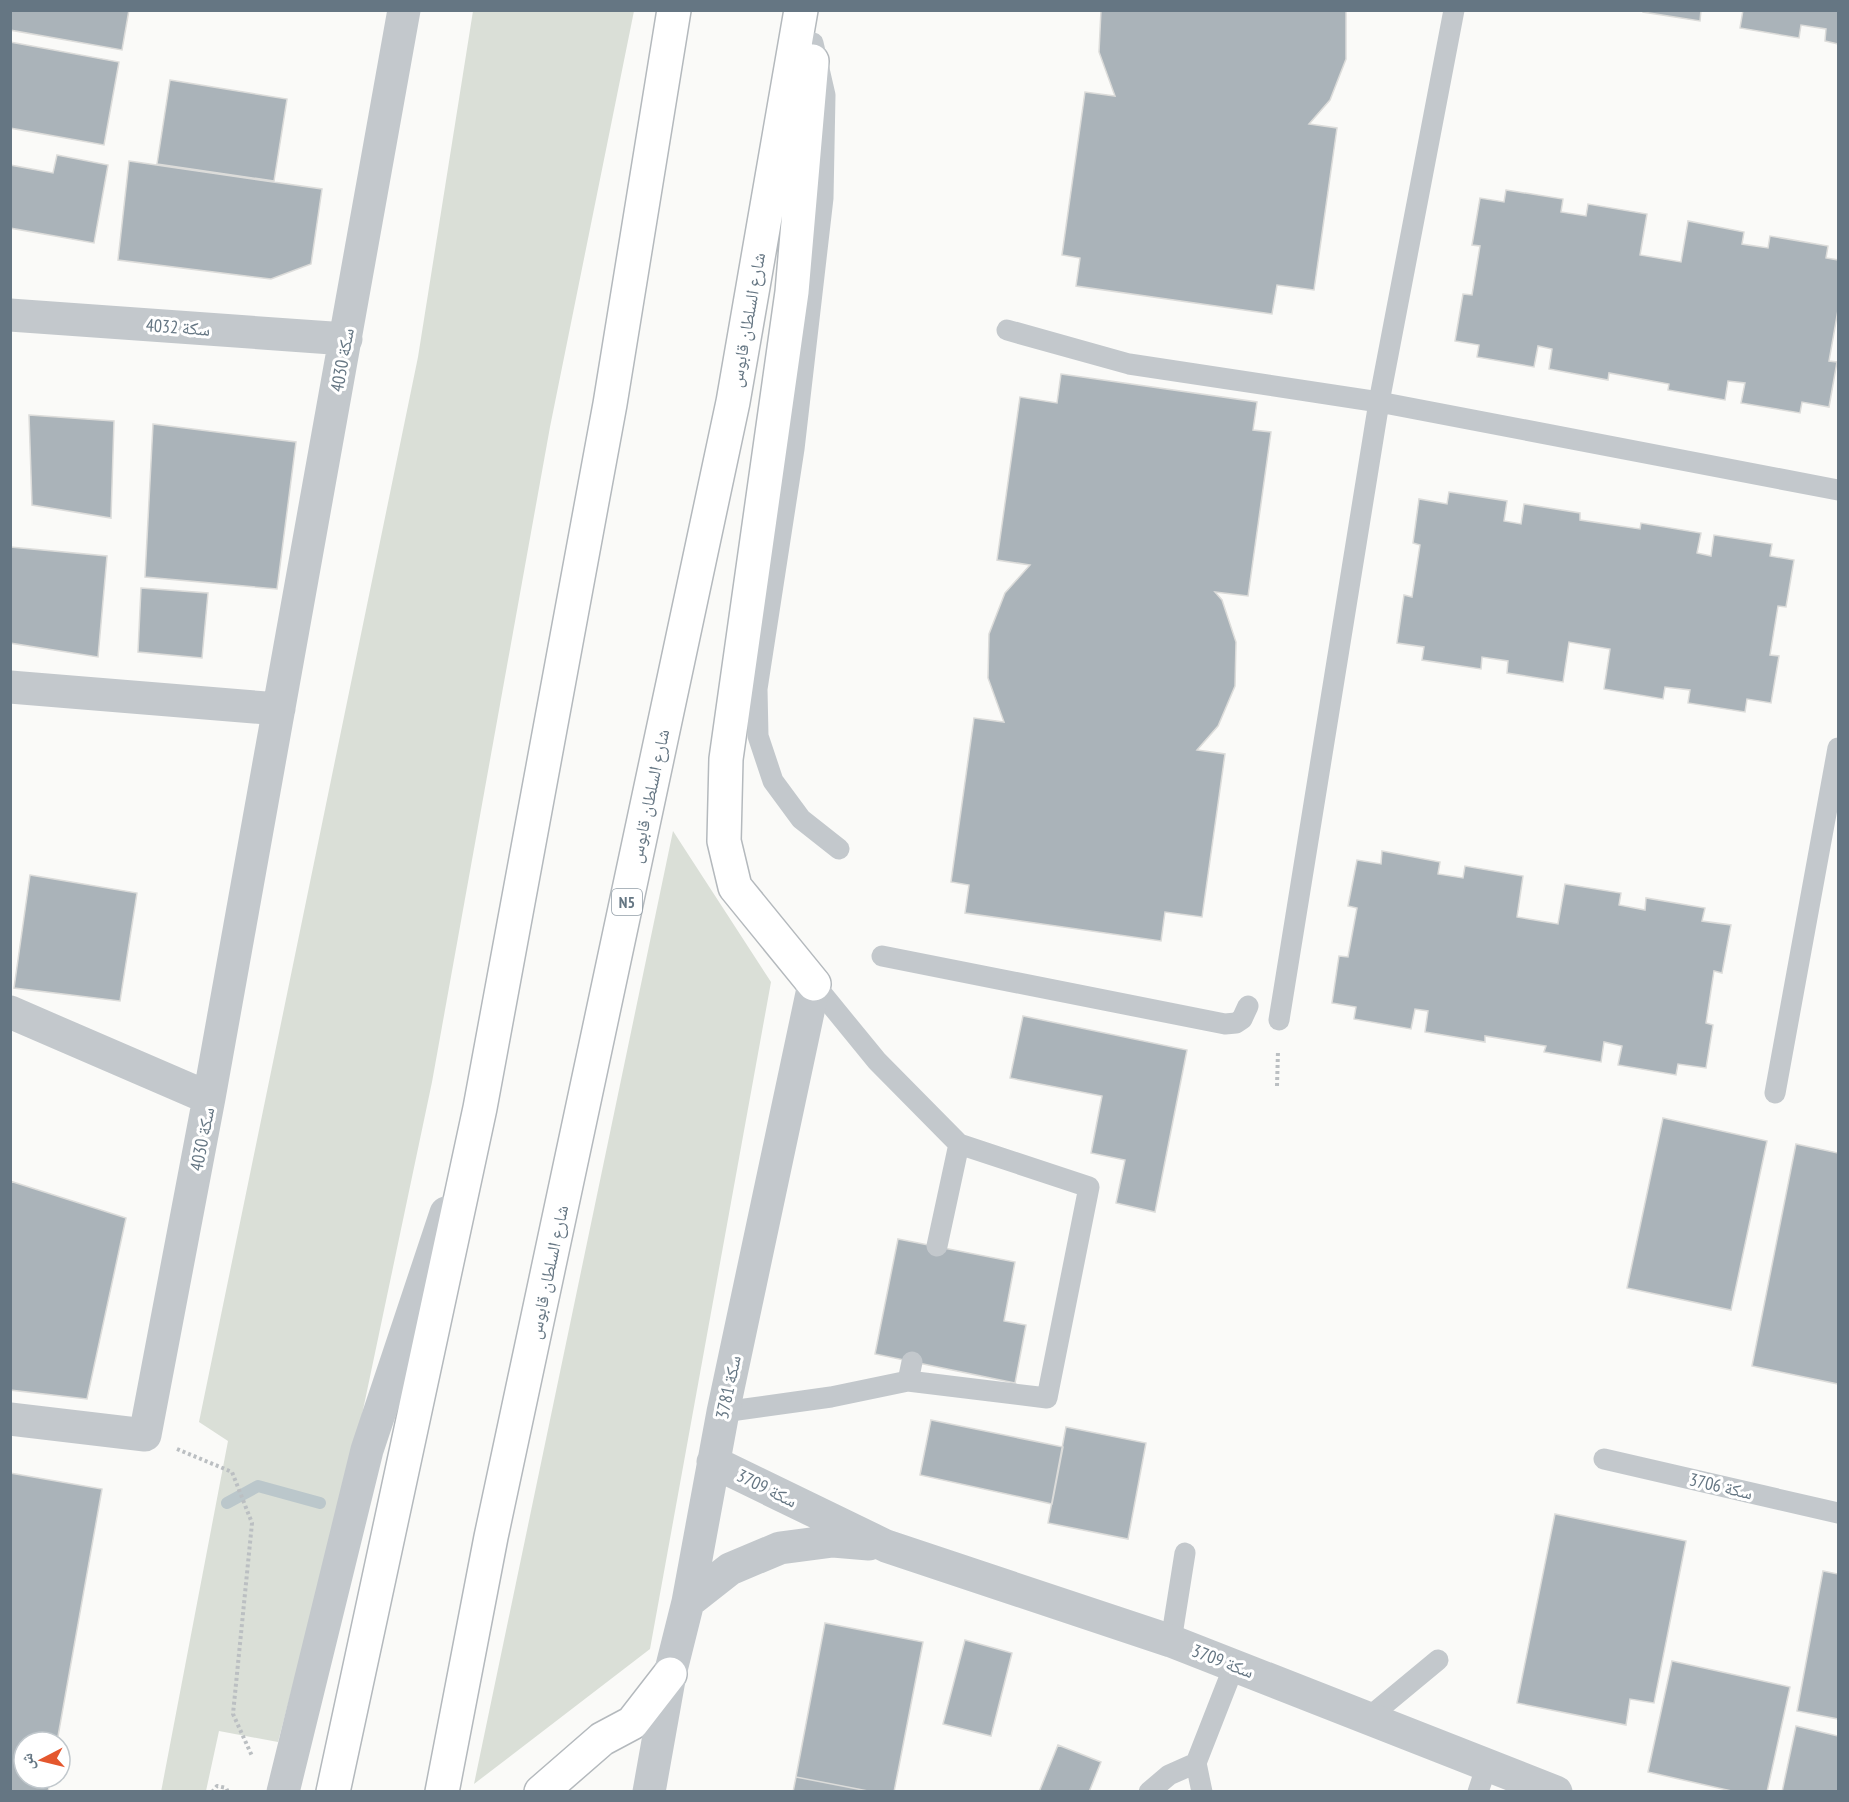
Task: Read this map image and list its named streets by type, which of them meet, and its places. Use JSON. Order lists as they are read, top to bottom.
{
  "streets": {
    "highway": ["شارع السلطان قابوس", "N5"],
    "street": [
      "سكة 4032",
      "سكة 4030",
      "سكة 3781",
      "سكة 3709"
    ],
    "lane": ["سكة 3706"]
  },
  "crossings": [
    ["سكة 4032", "سكة 4030"],
    ["سكة 3781", "سكة 3709"]
  ],
  "north": "left"
}
